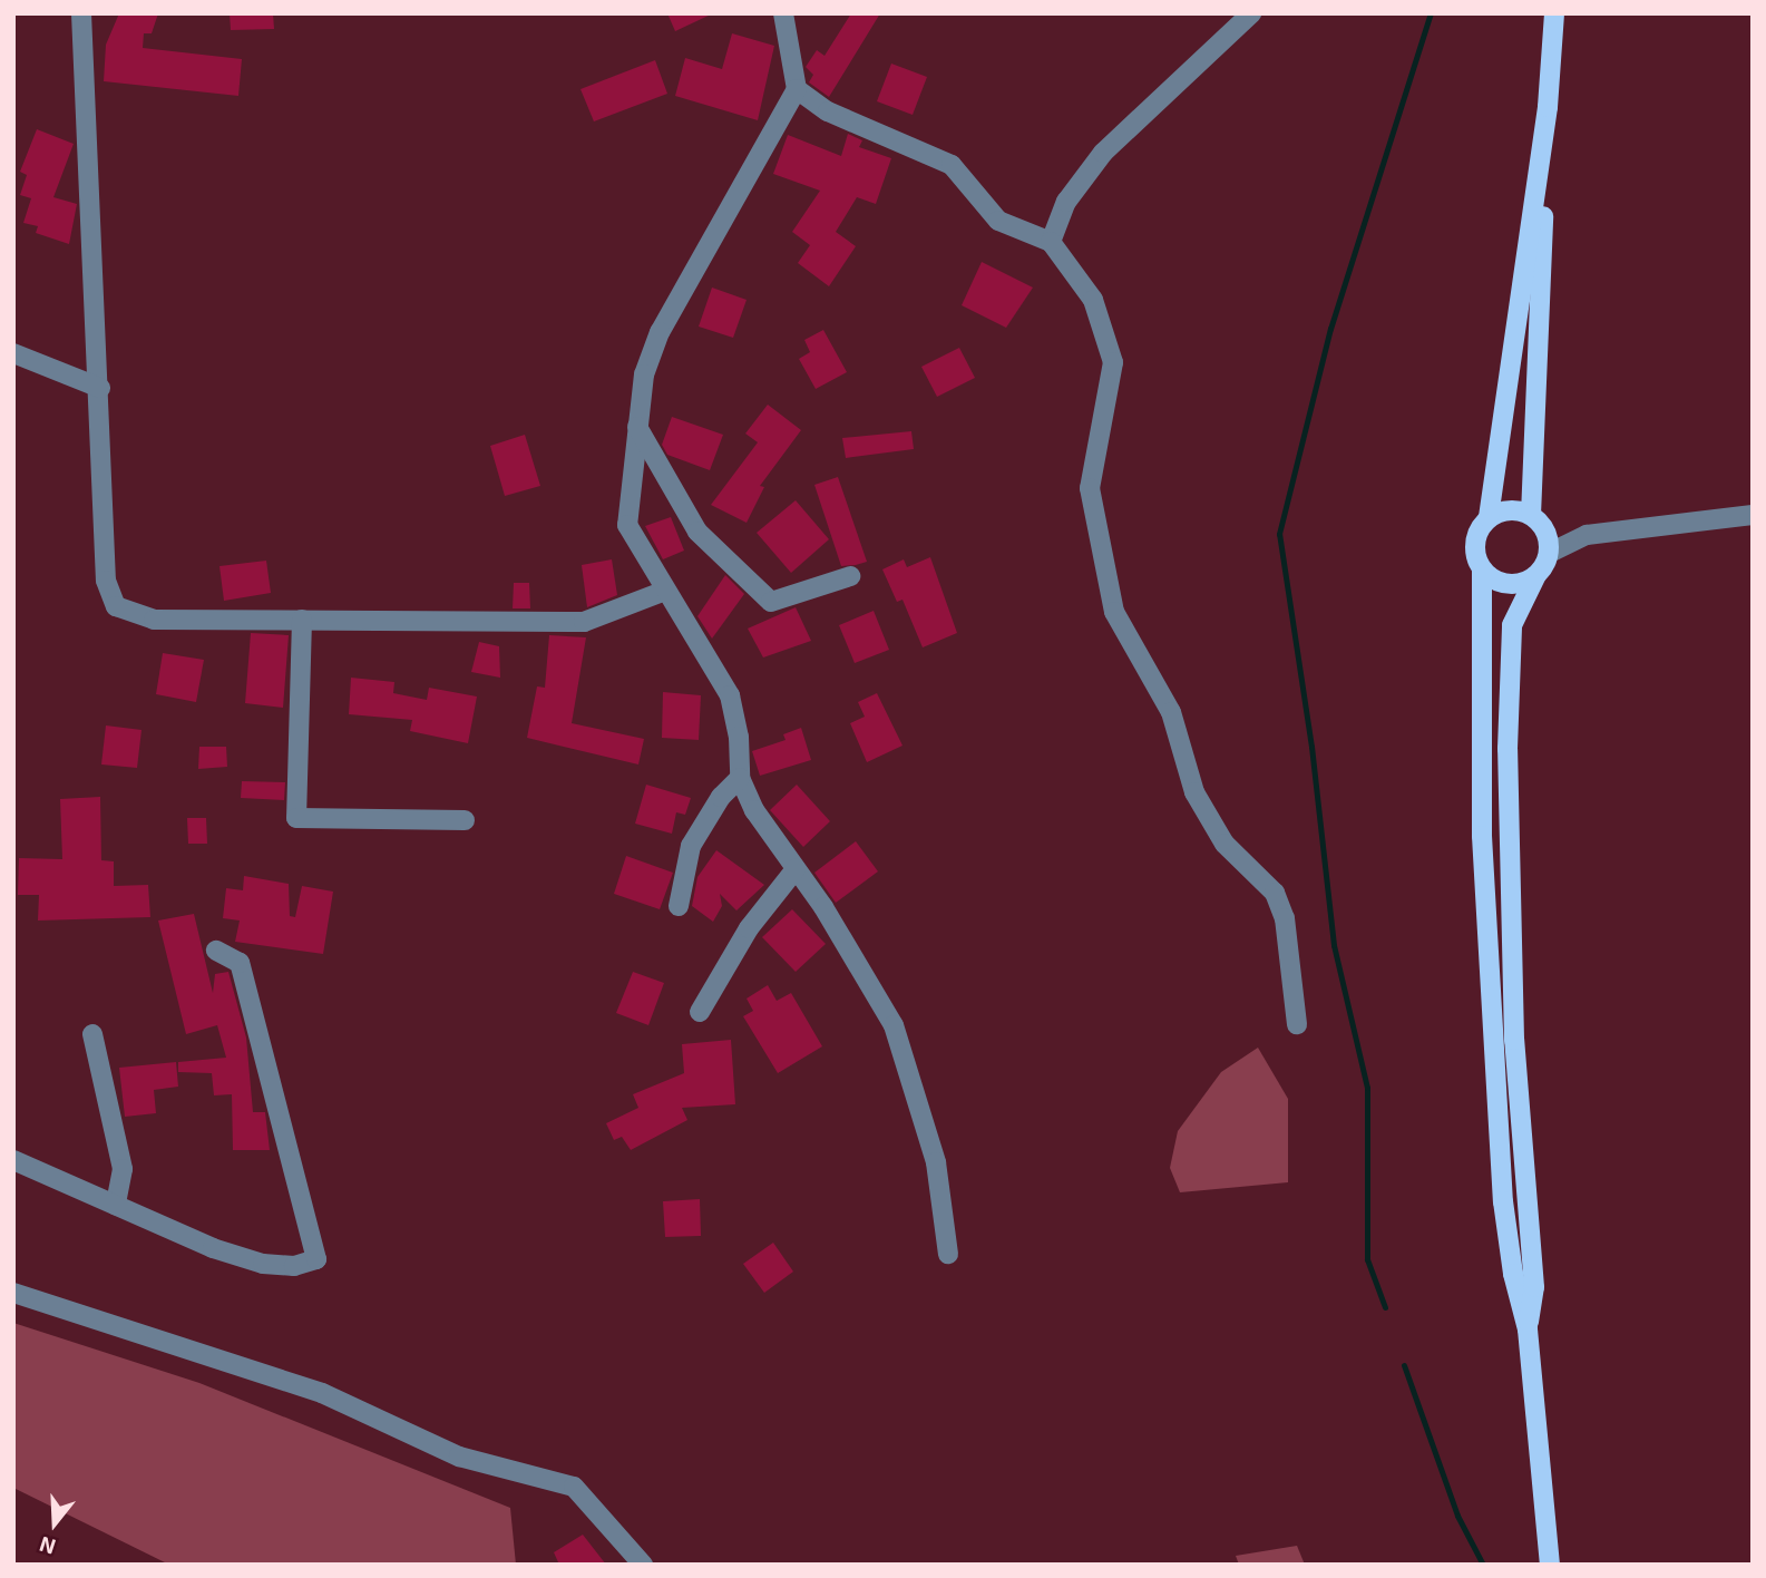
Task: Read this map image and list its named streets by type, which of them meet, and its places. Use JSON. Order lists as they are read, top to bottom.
{
  "north": "bottom"
}
